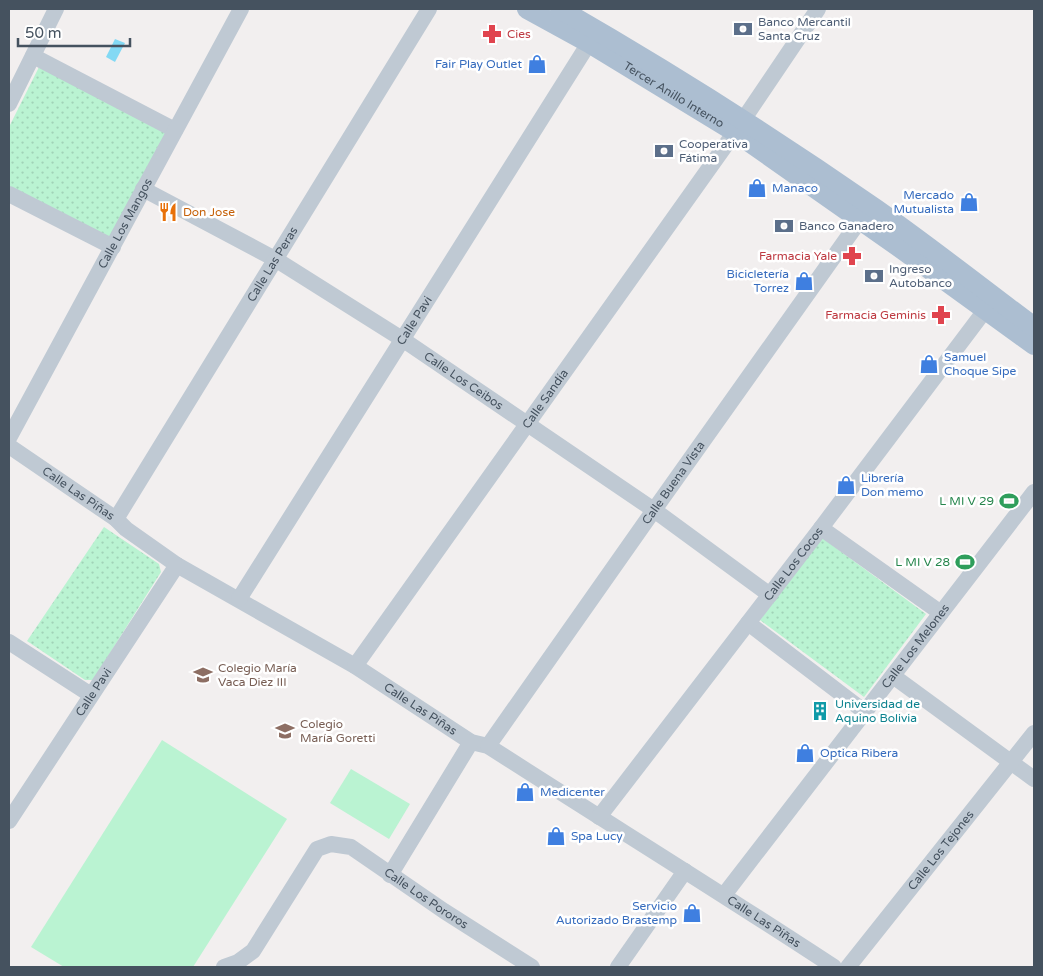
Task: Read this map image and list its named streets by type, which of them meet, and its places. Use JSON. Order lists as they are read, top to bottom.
{
  "streets": {
    "main road": ["Tercer Anillo Interno"],
    "street": [
      "Calle Los Mangos",
      "Calle Las Peras",
      "Calle Pavi",
      "Calle Los Ceibos",
      "Calle Sandía",
      "Calle Buena Vista",
      "Calle Las Piñas",
      "Calle Los Cocos",
      "Calle Los Melones",
      "Calle Los Tejones",
      "Calle Los Pororos"
    ]
  },
  "crossings": [
    ["Tercer Anillo Interno", "Calle Pavi"],
    ["Tercer Anillo Interno", "Calle Sandía"],
    ["Tercer Anillo Interno", "Calle Buena Vista"],
    ["Tercer Anillo Interno", "Calle Los Cocos"],
    ["Calle Los Mangos", "Calle Los Ceibos"],
    ["Calle Las Peras", "Calle Los Ceibos"],
    ["Calle Las Peras", "Calle Las Piñas"],
    ["Calle Pavi", "Calle Los Ceibos"],
    ["Calle Pavi", "Calle Las Piñas"],
    ["Calle Los Ceibos", "Calle Sandía"],
    ["Calle Los Ceibos", "Calle Buena Vista"],
    ["Calle Los Ceibos", "Calle Los Cocos"],
    ["Calle Sandía", "Calle Las Piñas"],
    ["Calle Buena Vista", "Calle Las Piñas"],
    ["Calle Las Piñas", "Calle Los Cocos"],
    ["Calle Las Piñas", "Calle Los Melones"]
  ],
  "places": {
    "bank": [
      "Banco Mercantil Santa Cruz",
      "Cooperativa Fátima",
      "Banco Ganadero",
      "Ingreso Autobanco"
    ],
    "pharmacy": ["Cies", "Farmacia Yale", "Farmacia Geminis"],
    "shop": [
      "Fair Play Outlet",
      "Manaco",
      "Mercado Mutualista",
      "Bicicletería Torrez",
      "Samuel Choque Sipe",
      "Librería Don memo",
      "Optica Ribera",
      "Medicenter",
      "Spa Lucy",
      "Servicio Autorizado Brastemp"
    ],
    "restaurant": ["Don Jose"],
    "sports": ["L MI V 29", "L MI V 28"],
    "school or university": ["Colegio María Vaca Diez III", "Colegio María Goretti"],
    "building": ["Universidad de Aquino Bolivia"]
  },
  "scale_bar": "50 m"
}
